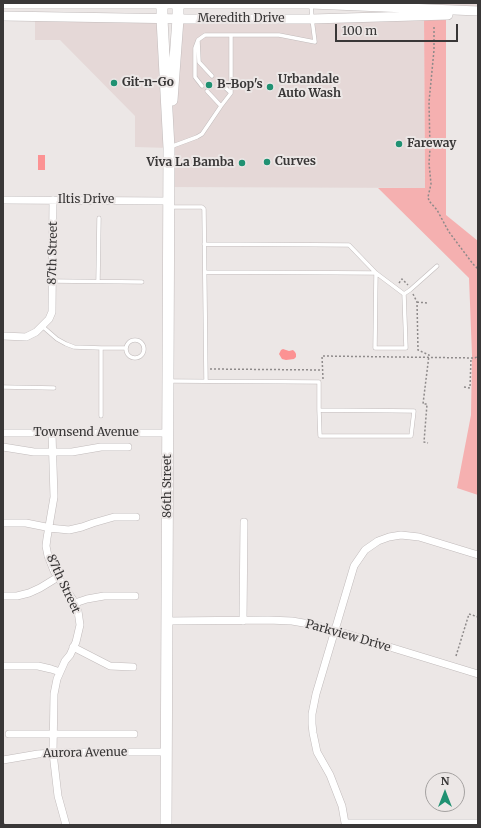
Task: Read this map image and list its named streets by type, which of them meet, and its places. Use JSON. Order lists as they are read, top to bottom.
{
  "streets": {
    "main road": ["Meredith Drive", "86th Street"],
    "street": [
      "Iltis Drive",
      "87th Street",
      "Townsend Avenue",
      "Parkview Drive",
      "Aurora Avenue"
    ]
  },
  "crossings": [
    ["Meredith Drive", "86th Street"],
    ["Iltis Drive", "87th Street"],
    ["Iltis Drive", "86th Street"],
    ["87th Street", "Townsend Avenue"],
    ["87th Street", "Aurora Avenue"],
    ["Townsend Avenue", "86th Street"],
    ["86th Street", "Parkview Drive"],
    ["86th Street", "Aurora Avenue"]
  ],
  "places": [
    "Git-n-Go",
    "B-Bop's",
    "Urbandale Auto Wash",
    "Fareway",
    "Curves",
    "Viva La Bamba"
  ],
  "scale_bar": "100 m",
  "north": "top"
}
